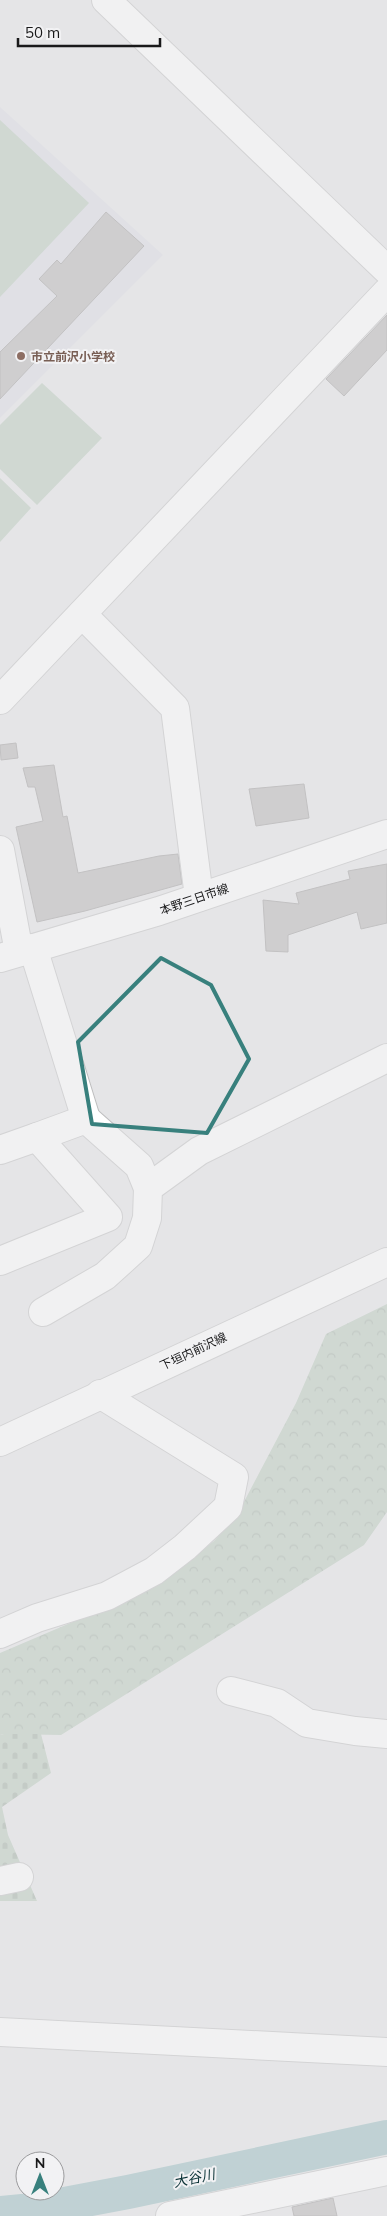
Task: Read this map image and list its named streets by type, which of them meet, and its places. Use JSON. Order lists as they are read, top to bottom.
{
  "streets": {
    "street": ["本野三日市線", "下垣内前沢線"]
  },
  "water": ["大谷川"],
  "places": ["市立前沢小学校"],
  "scale_bar": "50 m",
  "north": "top"
}
